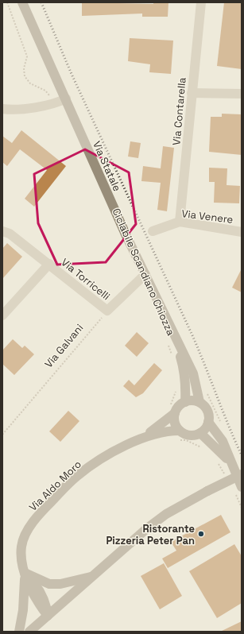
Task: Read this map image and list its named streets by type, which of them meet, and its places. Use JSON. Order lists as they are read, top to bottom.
{
  "streets": {
    "main road": ["Via Statale", "Via Aldo Moro"],
    "street": ["Via Contarella", "Via Venere", "Via Torricelli"],
    "path": ["Ciclabile Scandiano Chiozza", "Via Galvani"]
  },
  "crossings": [
    ["Via Contarella", "Via Venere"],
    ["Via Statale", "Via Aldo Moro"],
    ["Via Torricelli", "Via Galvani"]
  ],
  "places": ["Ristorante Pizzeria Peter Pan"]
}
